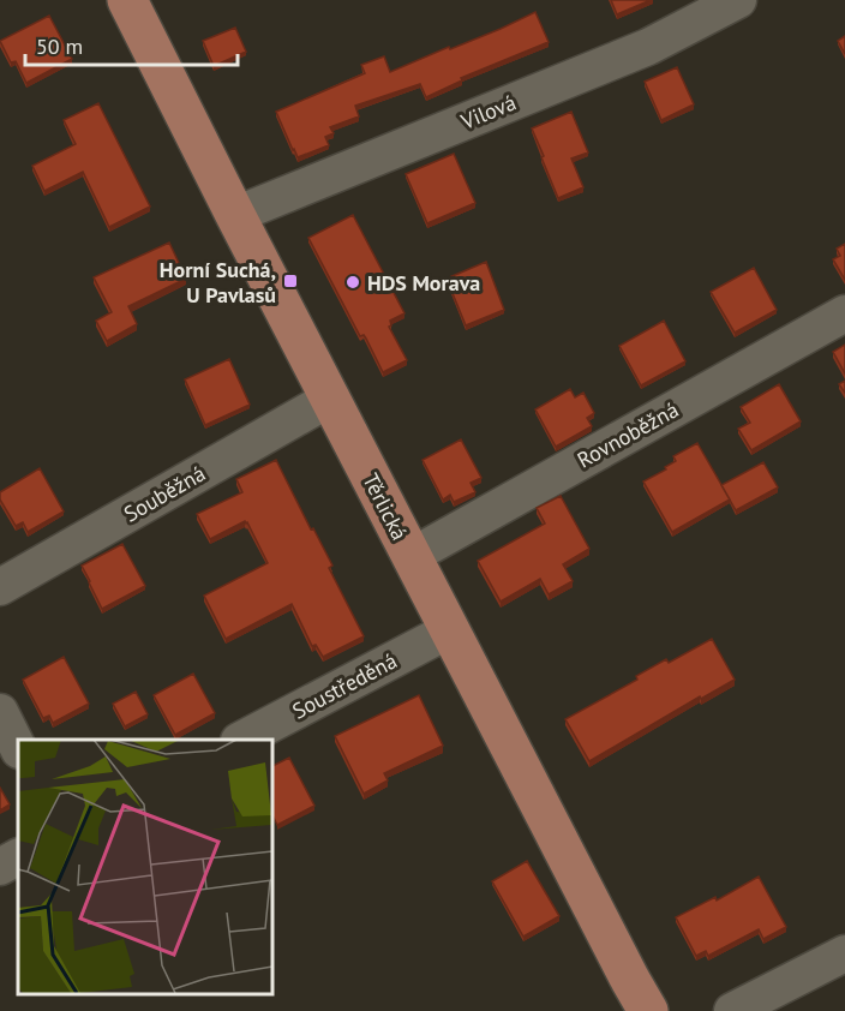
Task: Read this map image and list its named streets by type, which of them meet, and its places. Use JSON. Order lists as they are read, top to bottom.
{
  "streets": {
    "main road": ["Těrlická"],
    "street": [
      "Vilová",
      "Rovnoběžná",
      "Souběžná",
      "Soustředěná"
    ]
  },
  "crossings": [
    ["Vilová", "Těrlická"],
    ["Rovnoběžná", "Těrlická"],
    ["Souběžná", "Těrlická"],
    ["Těrlická", "Soustředěná"]
  ],
  "places": {
    "transit": ["Horní Suchá, U Pavlasů"],
    "other": ["HDS Morava"]
  },
  "scale_bar": "50 m"
}
